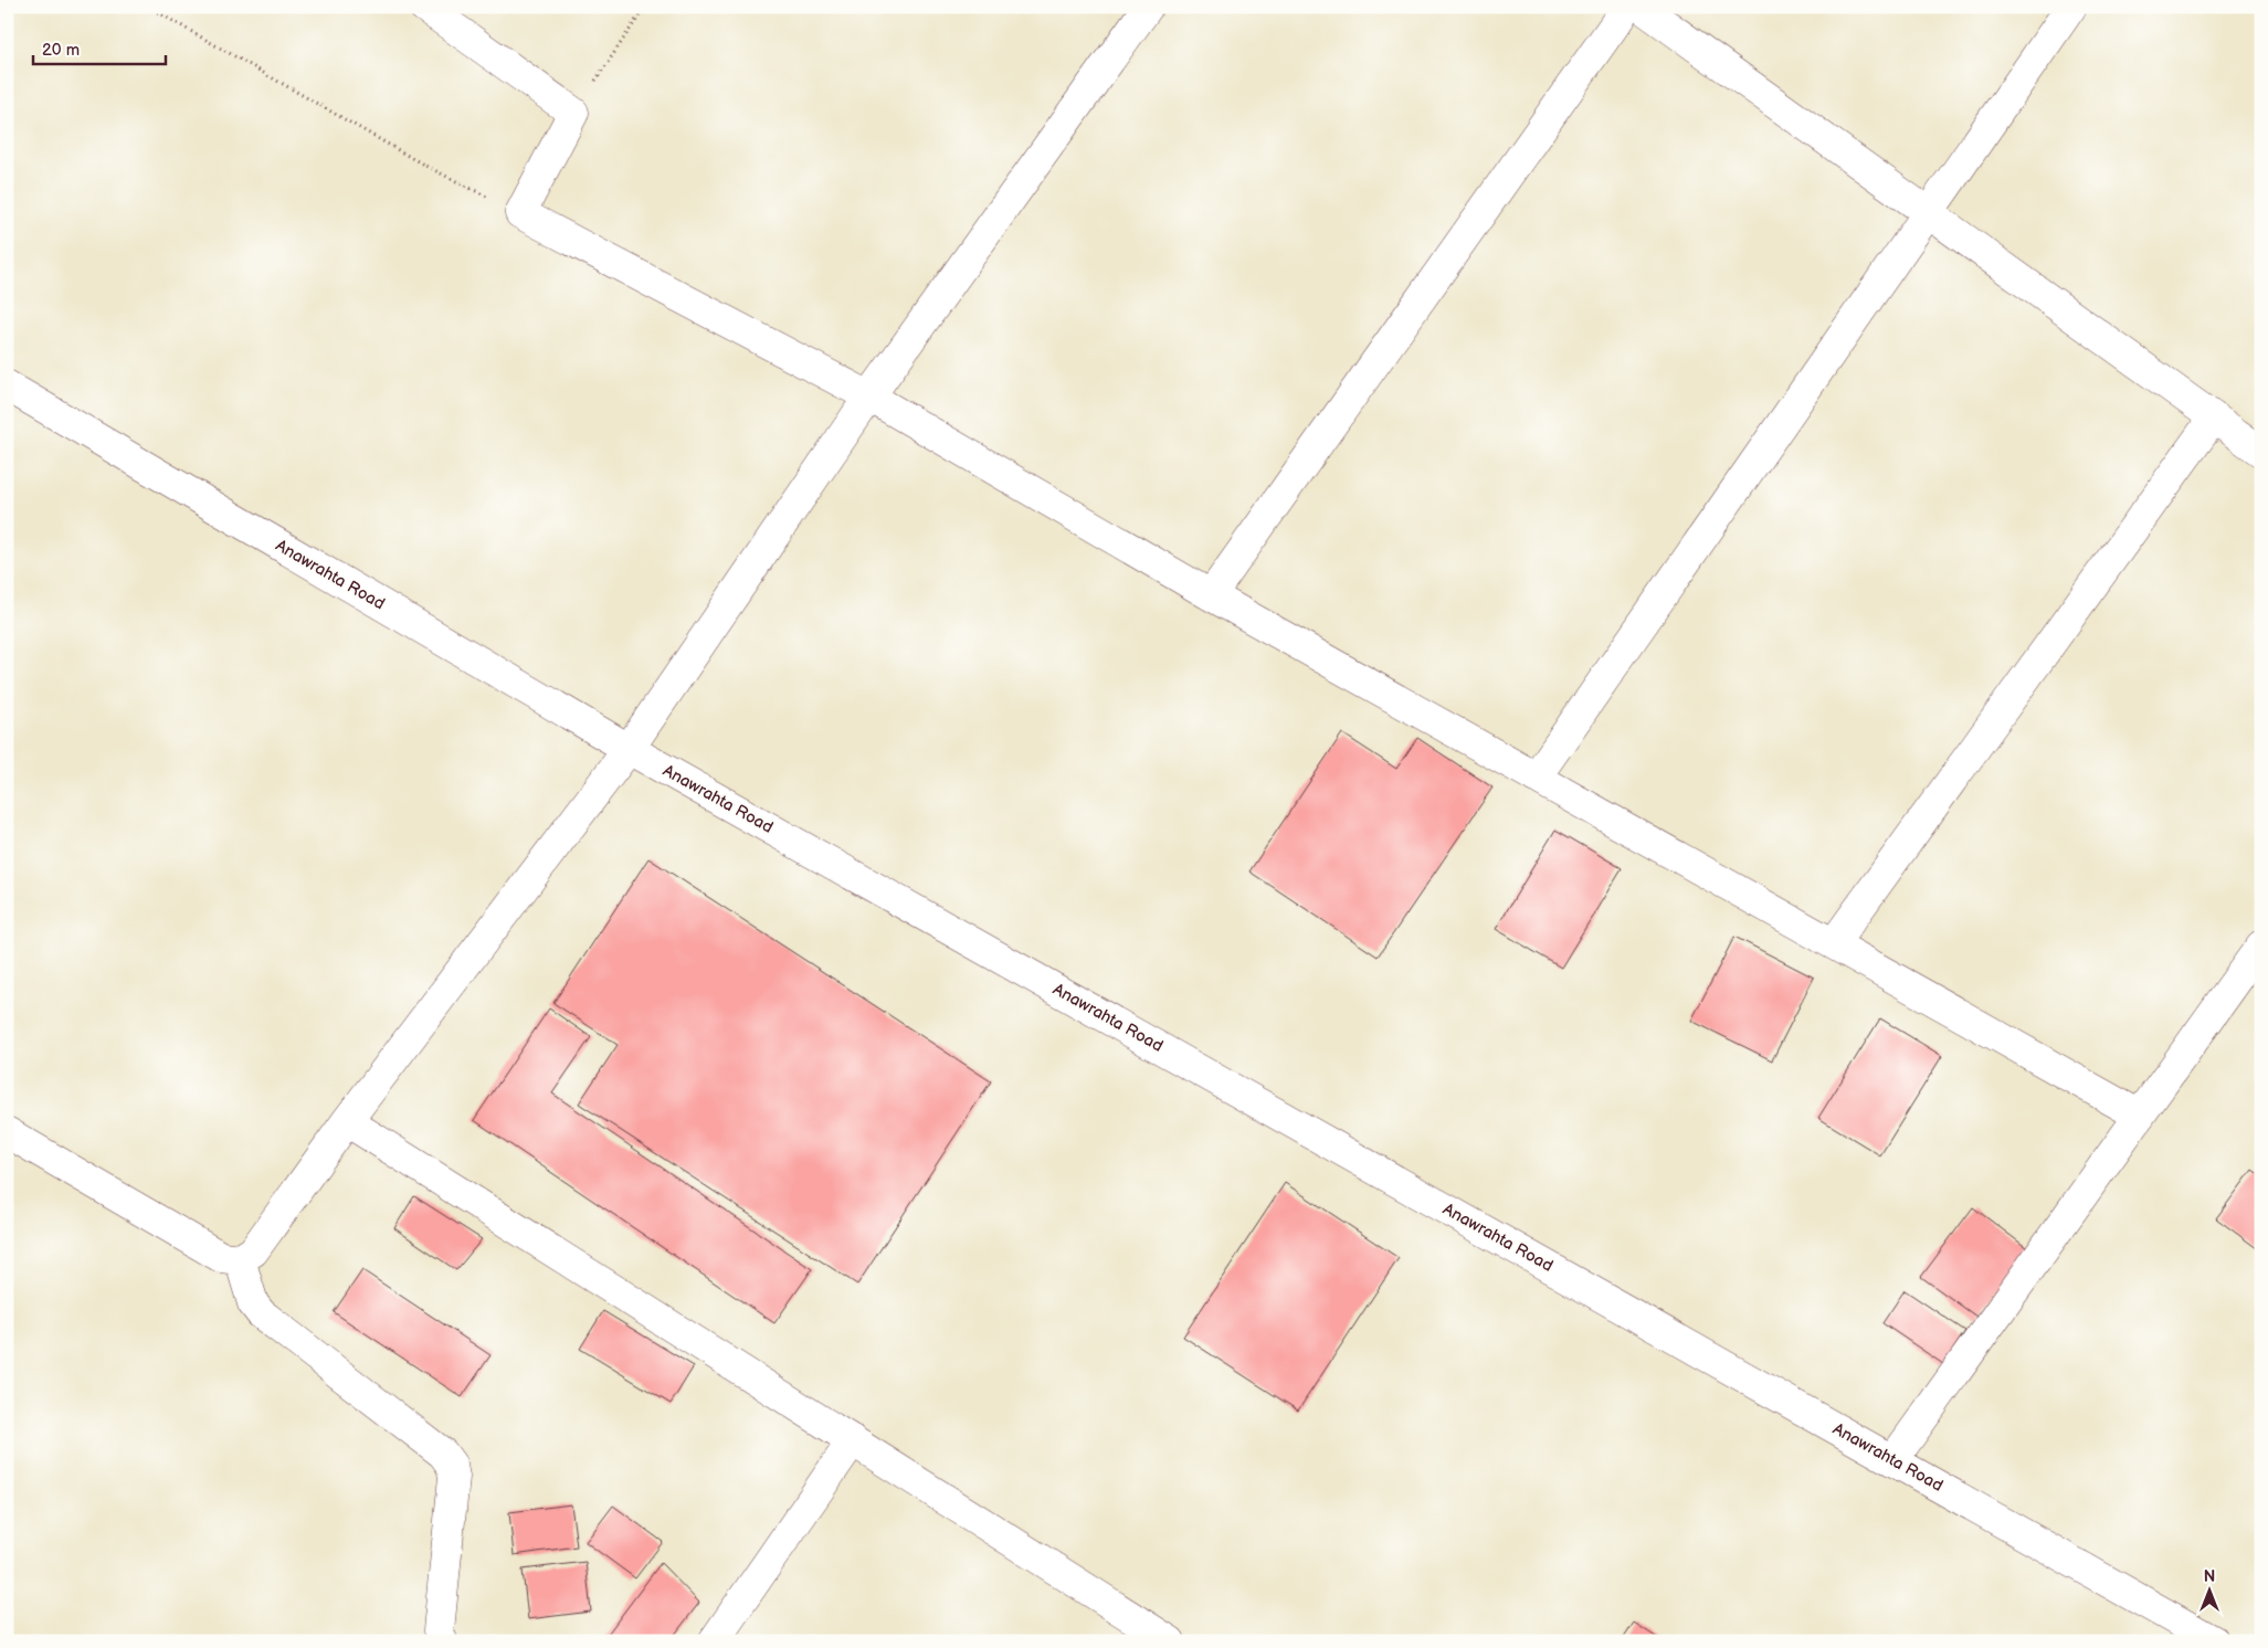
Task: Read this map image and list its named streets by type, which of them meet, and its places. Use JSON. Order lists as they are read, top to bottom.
{
  "streets": {
    "street": ["Anawrahta Road"]
  },
  "scale_bar": "20 m",
  "north": "top"
}
